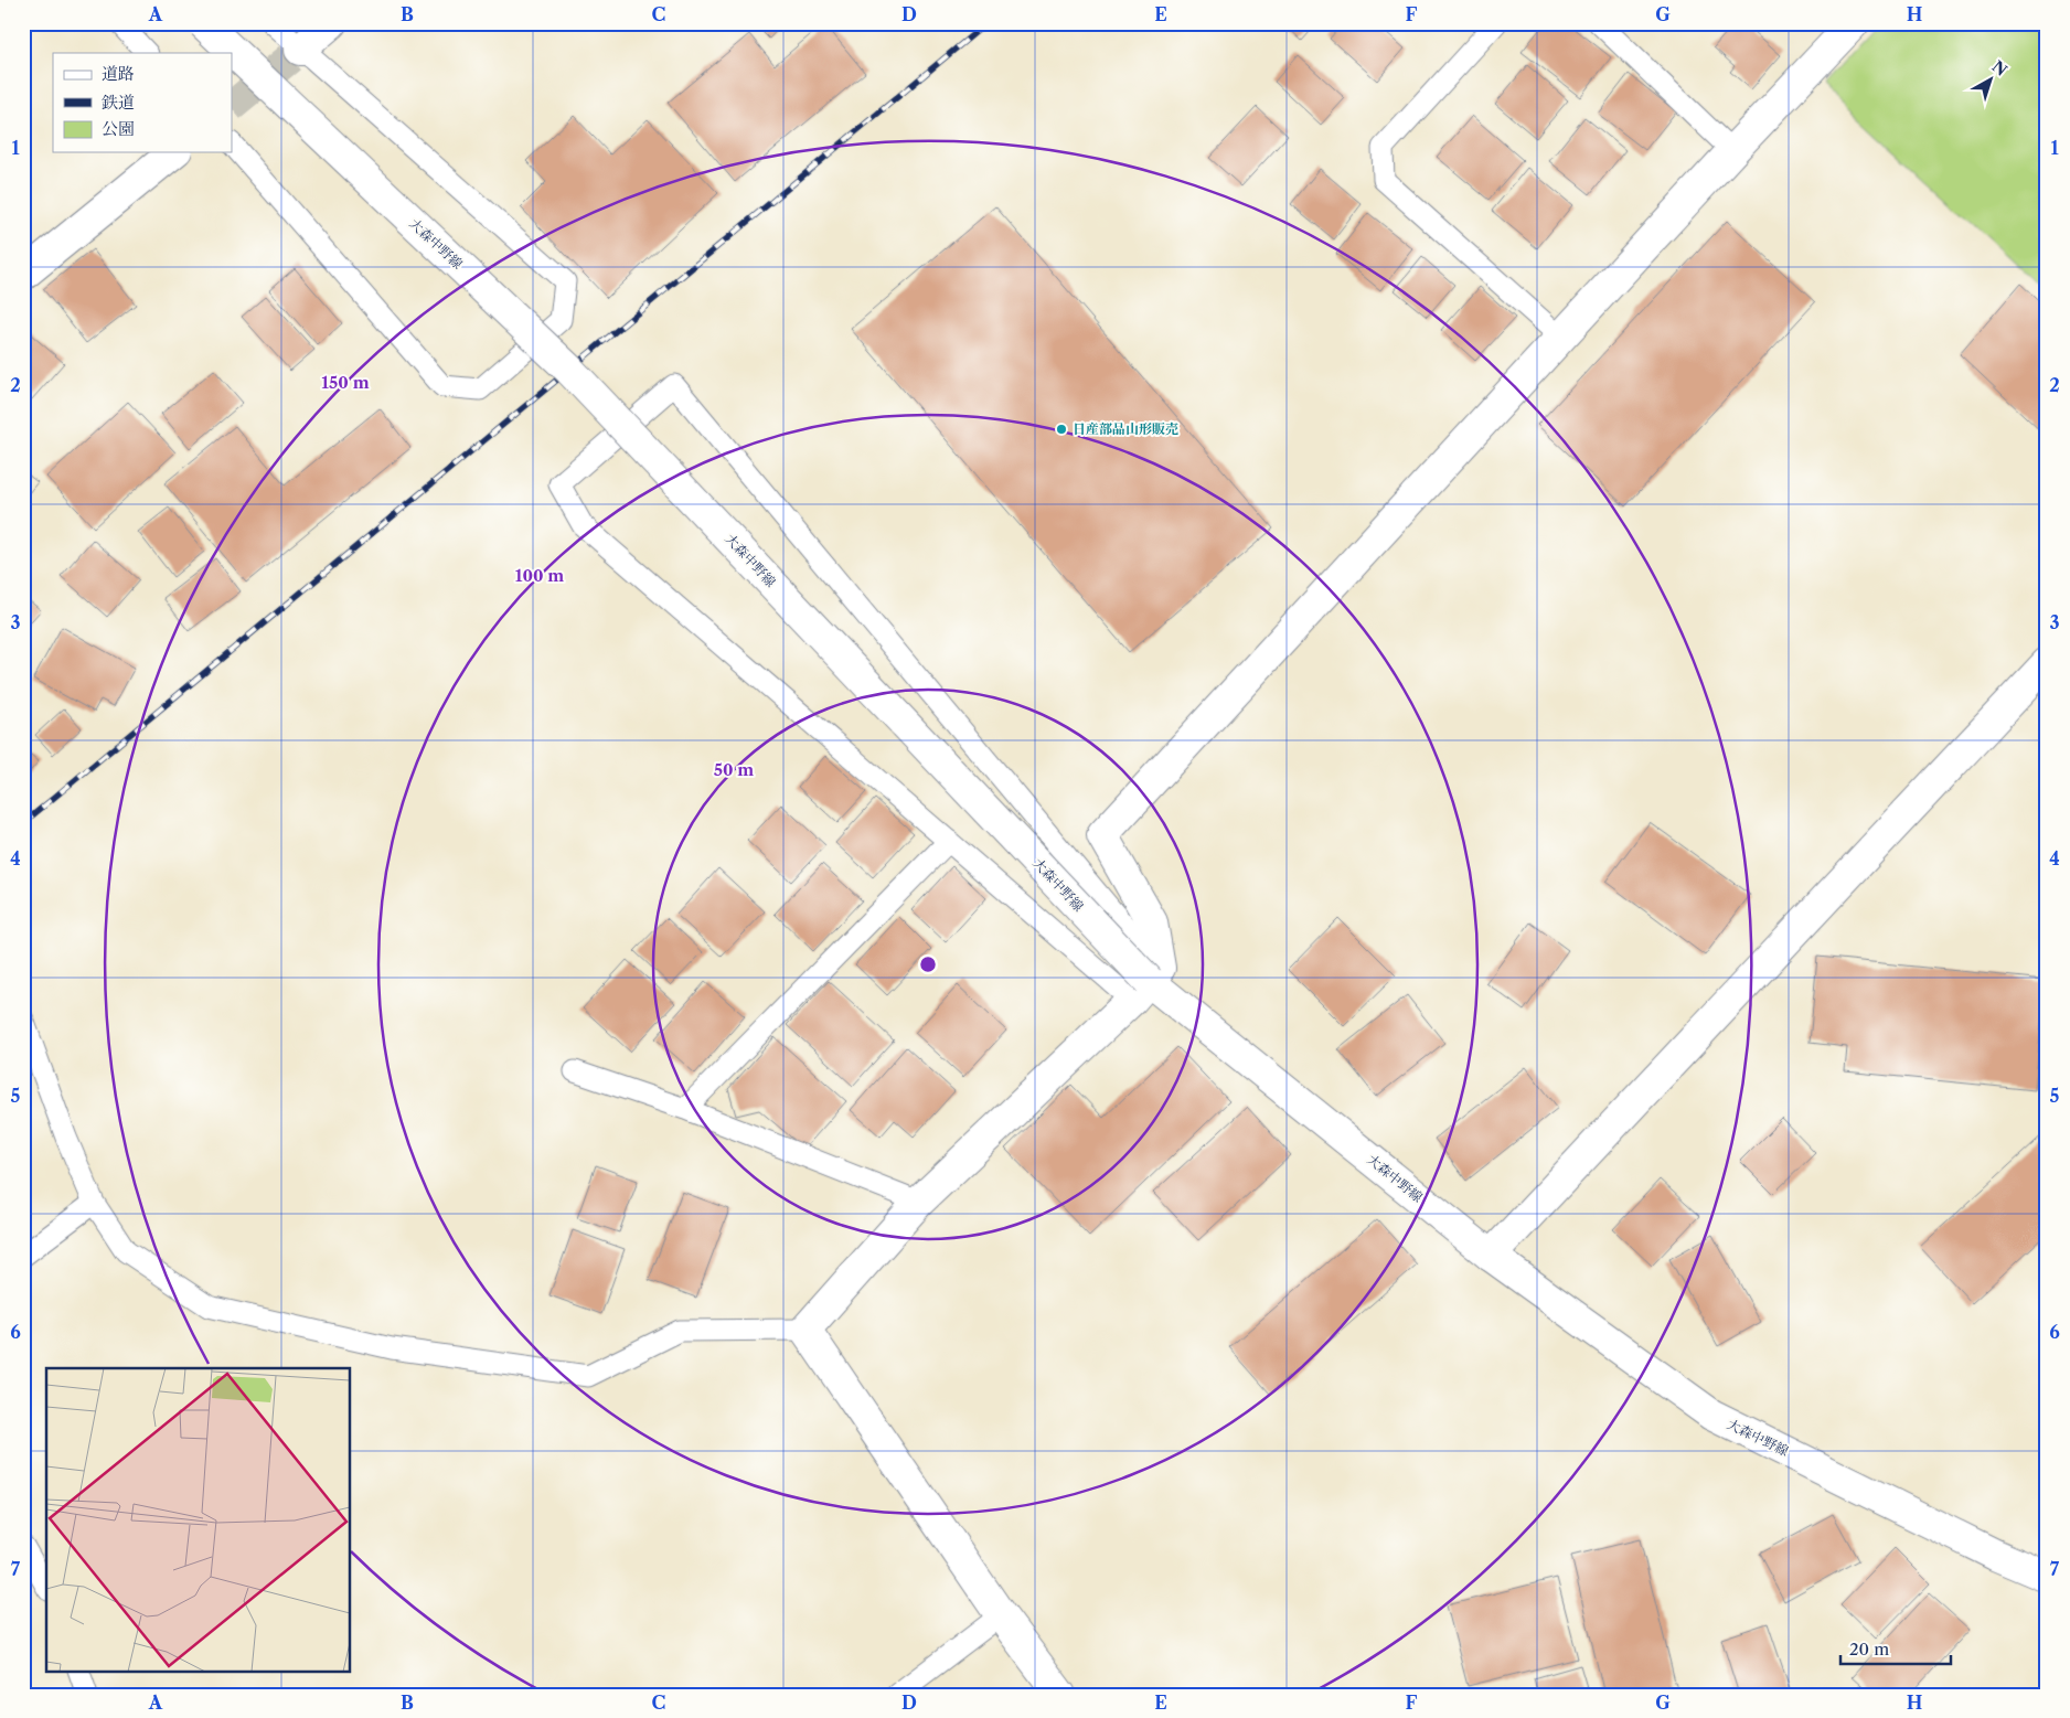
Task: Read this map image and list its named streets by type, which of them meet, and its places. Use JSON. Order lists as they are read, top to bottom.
{
  "streets": {
    "street": ["大森中野線"]
  },
  "places": ["日産部品山形販売"],
  "legend": ["道路", "鉄道", "公園"],
  "scale_bar": "20 m",
  "north": "top right",
  "grid": {
    "columns": [
      "A",
      "B",
      "C",
      "D",
      "E",
      "F",
      "G",
      "H"
    ],
    "rows": [
      "1",
      "2",
      "3",
      "4",
      "5",
      "6",
      "7"
    ]
  },
  "rings": ["150 m", "100 m", "50 m"]
}
